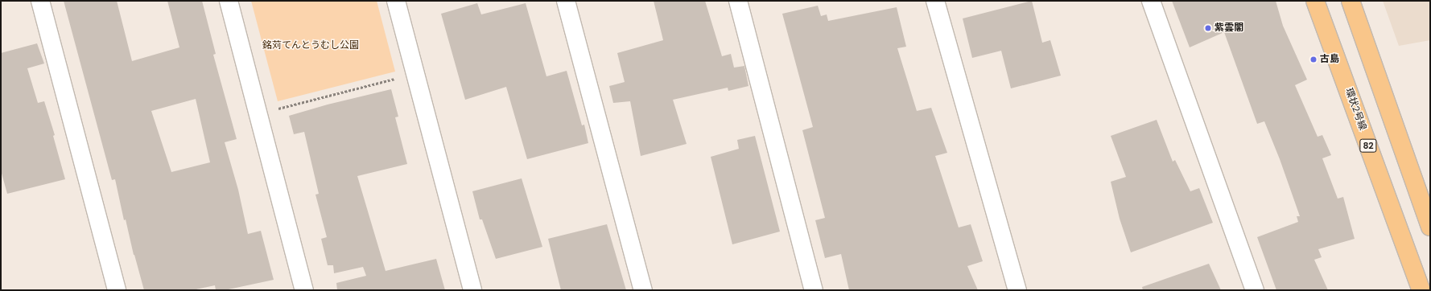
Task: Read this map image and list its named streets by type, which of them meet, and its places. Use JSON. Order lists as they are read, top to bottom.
{
  "streets": {
    "main road": ["環状2号線", "82"]
  },
  "parks": ["銘苅てんとうむし公園"],
  "places": ["紫雲閣", "古島"]
}
